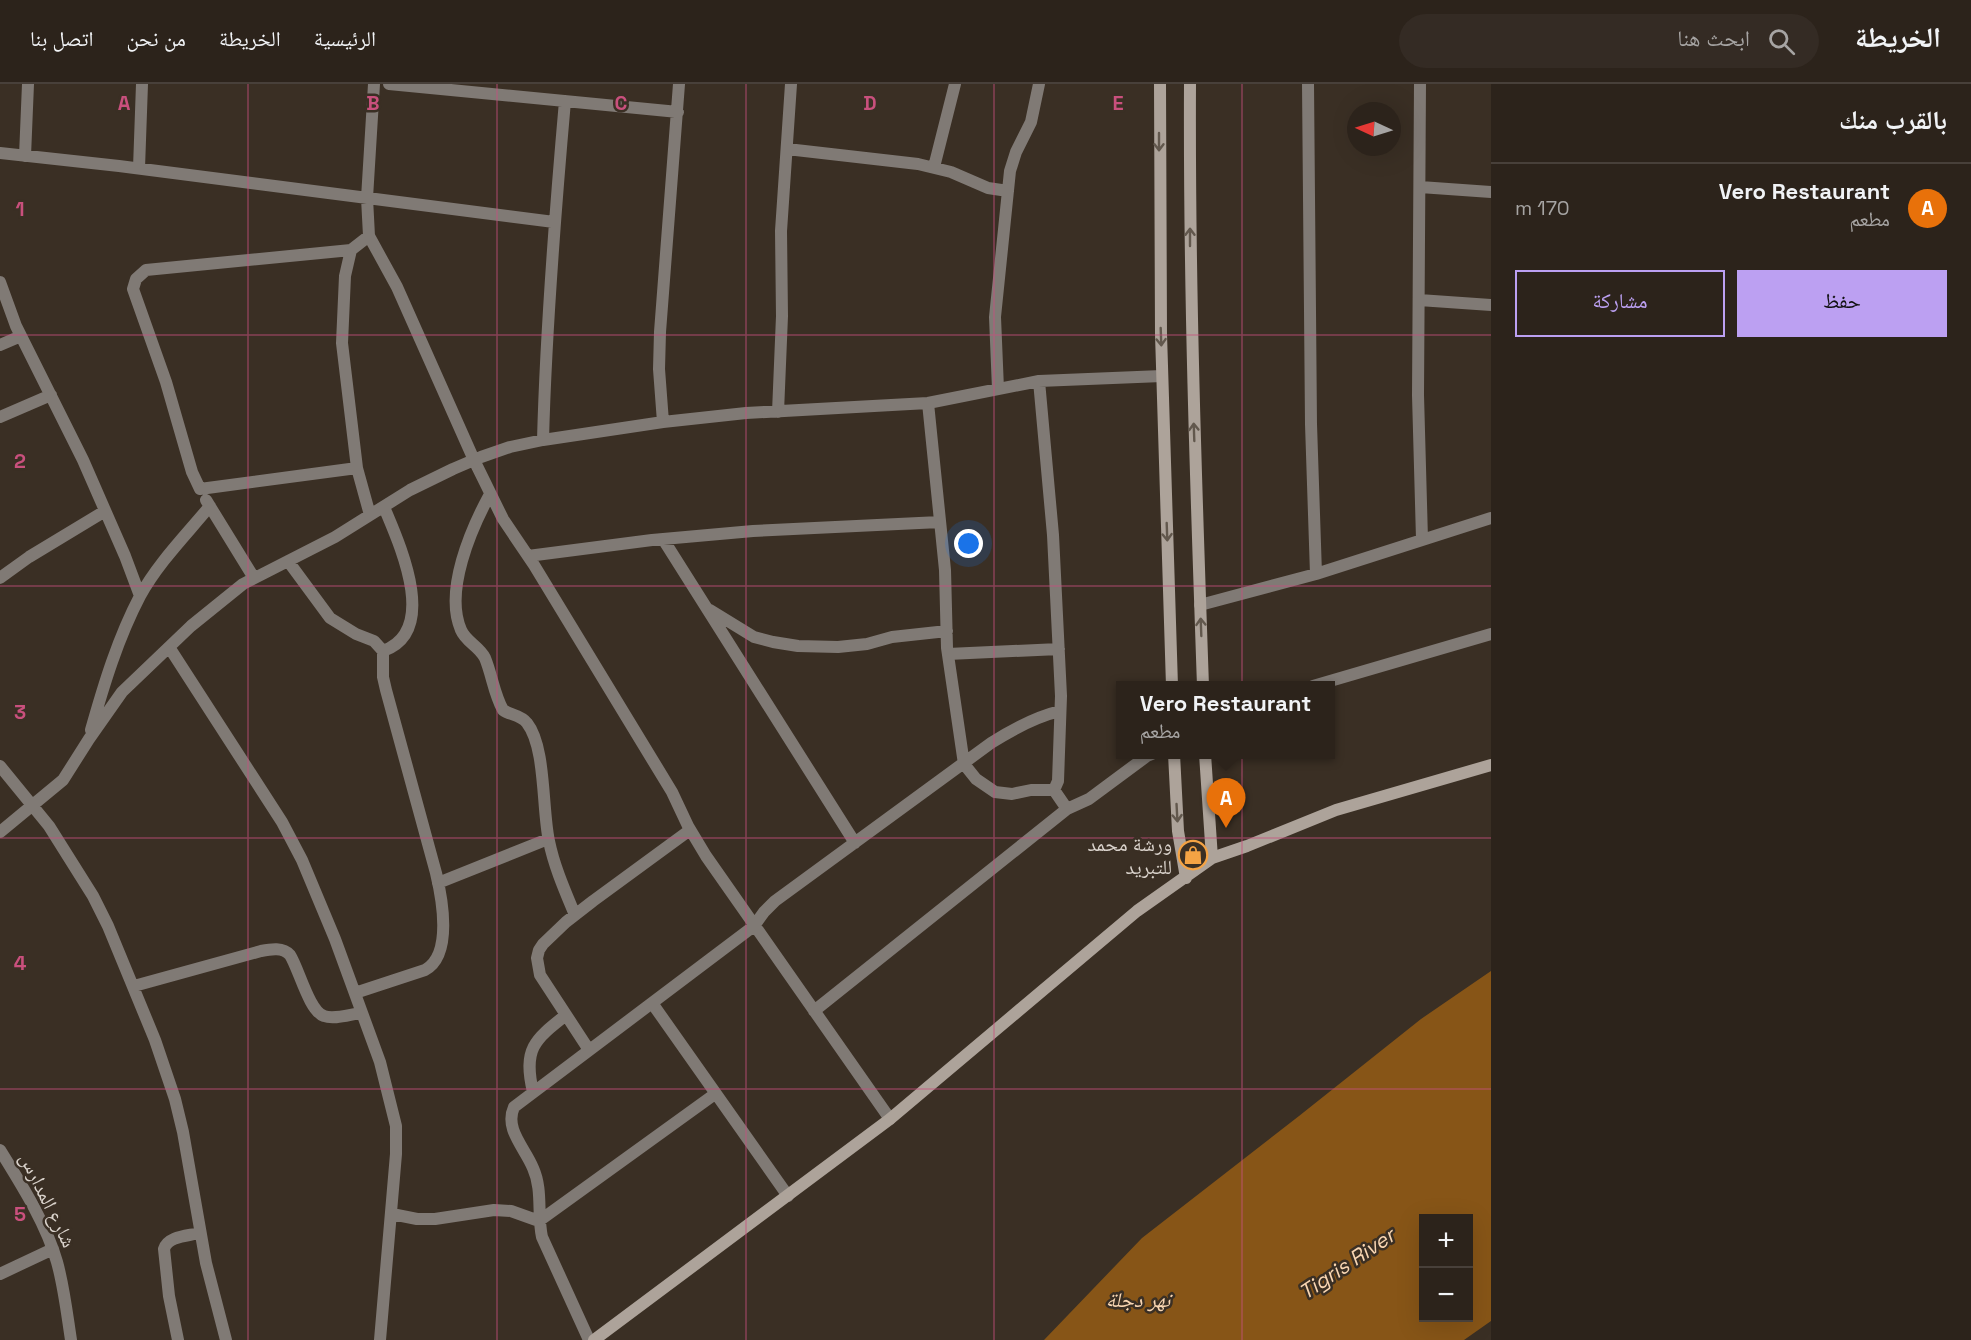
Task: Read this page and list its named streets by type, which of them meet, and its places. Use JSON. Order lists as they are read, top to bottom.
{
  "streets": {
    "street": ["شارع المدارس"]
  },
  "water": ["Tigris River", "نهر دجلة"],
  "places": {
    "shop": ["ورشة محمد للتبريد"]
  },
  "north": "left",
  "page": {
    "header": "الخريطة",
    "search": "ابحث هنا",
    "nav": [
      "الرئيسية",
      "الخريطة",
      "من نحن",
      "اتصل بنا"
    ],
    "heading": "بالقرب منك",
    "list": [
      {
        "mark": "A",
        "name": "Vero Restaurant",
        "note": "مطعم",
        "value": "170 m"
      }
    ],
    "buttons": ["حفظ", "مشاركة"],
    "popup": ["Vero Restaurant", "مطعم"],
    "pins": "A",
    "map_buttons": ["+", "−"]
  },
  "grid": {
    "columns": [
      "A",
      "B",
      "C",
      "D",
      "E"
    ],
    "rows": [
      "1",
      "2",
      "3",
      "4",
      "5"
    ]
  }
}
